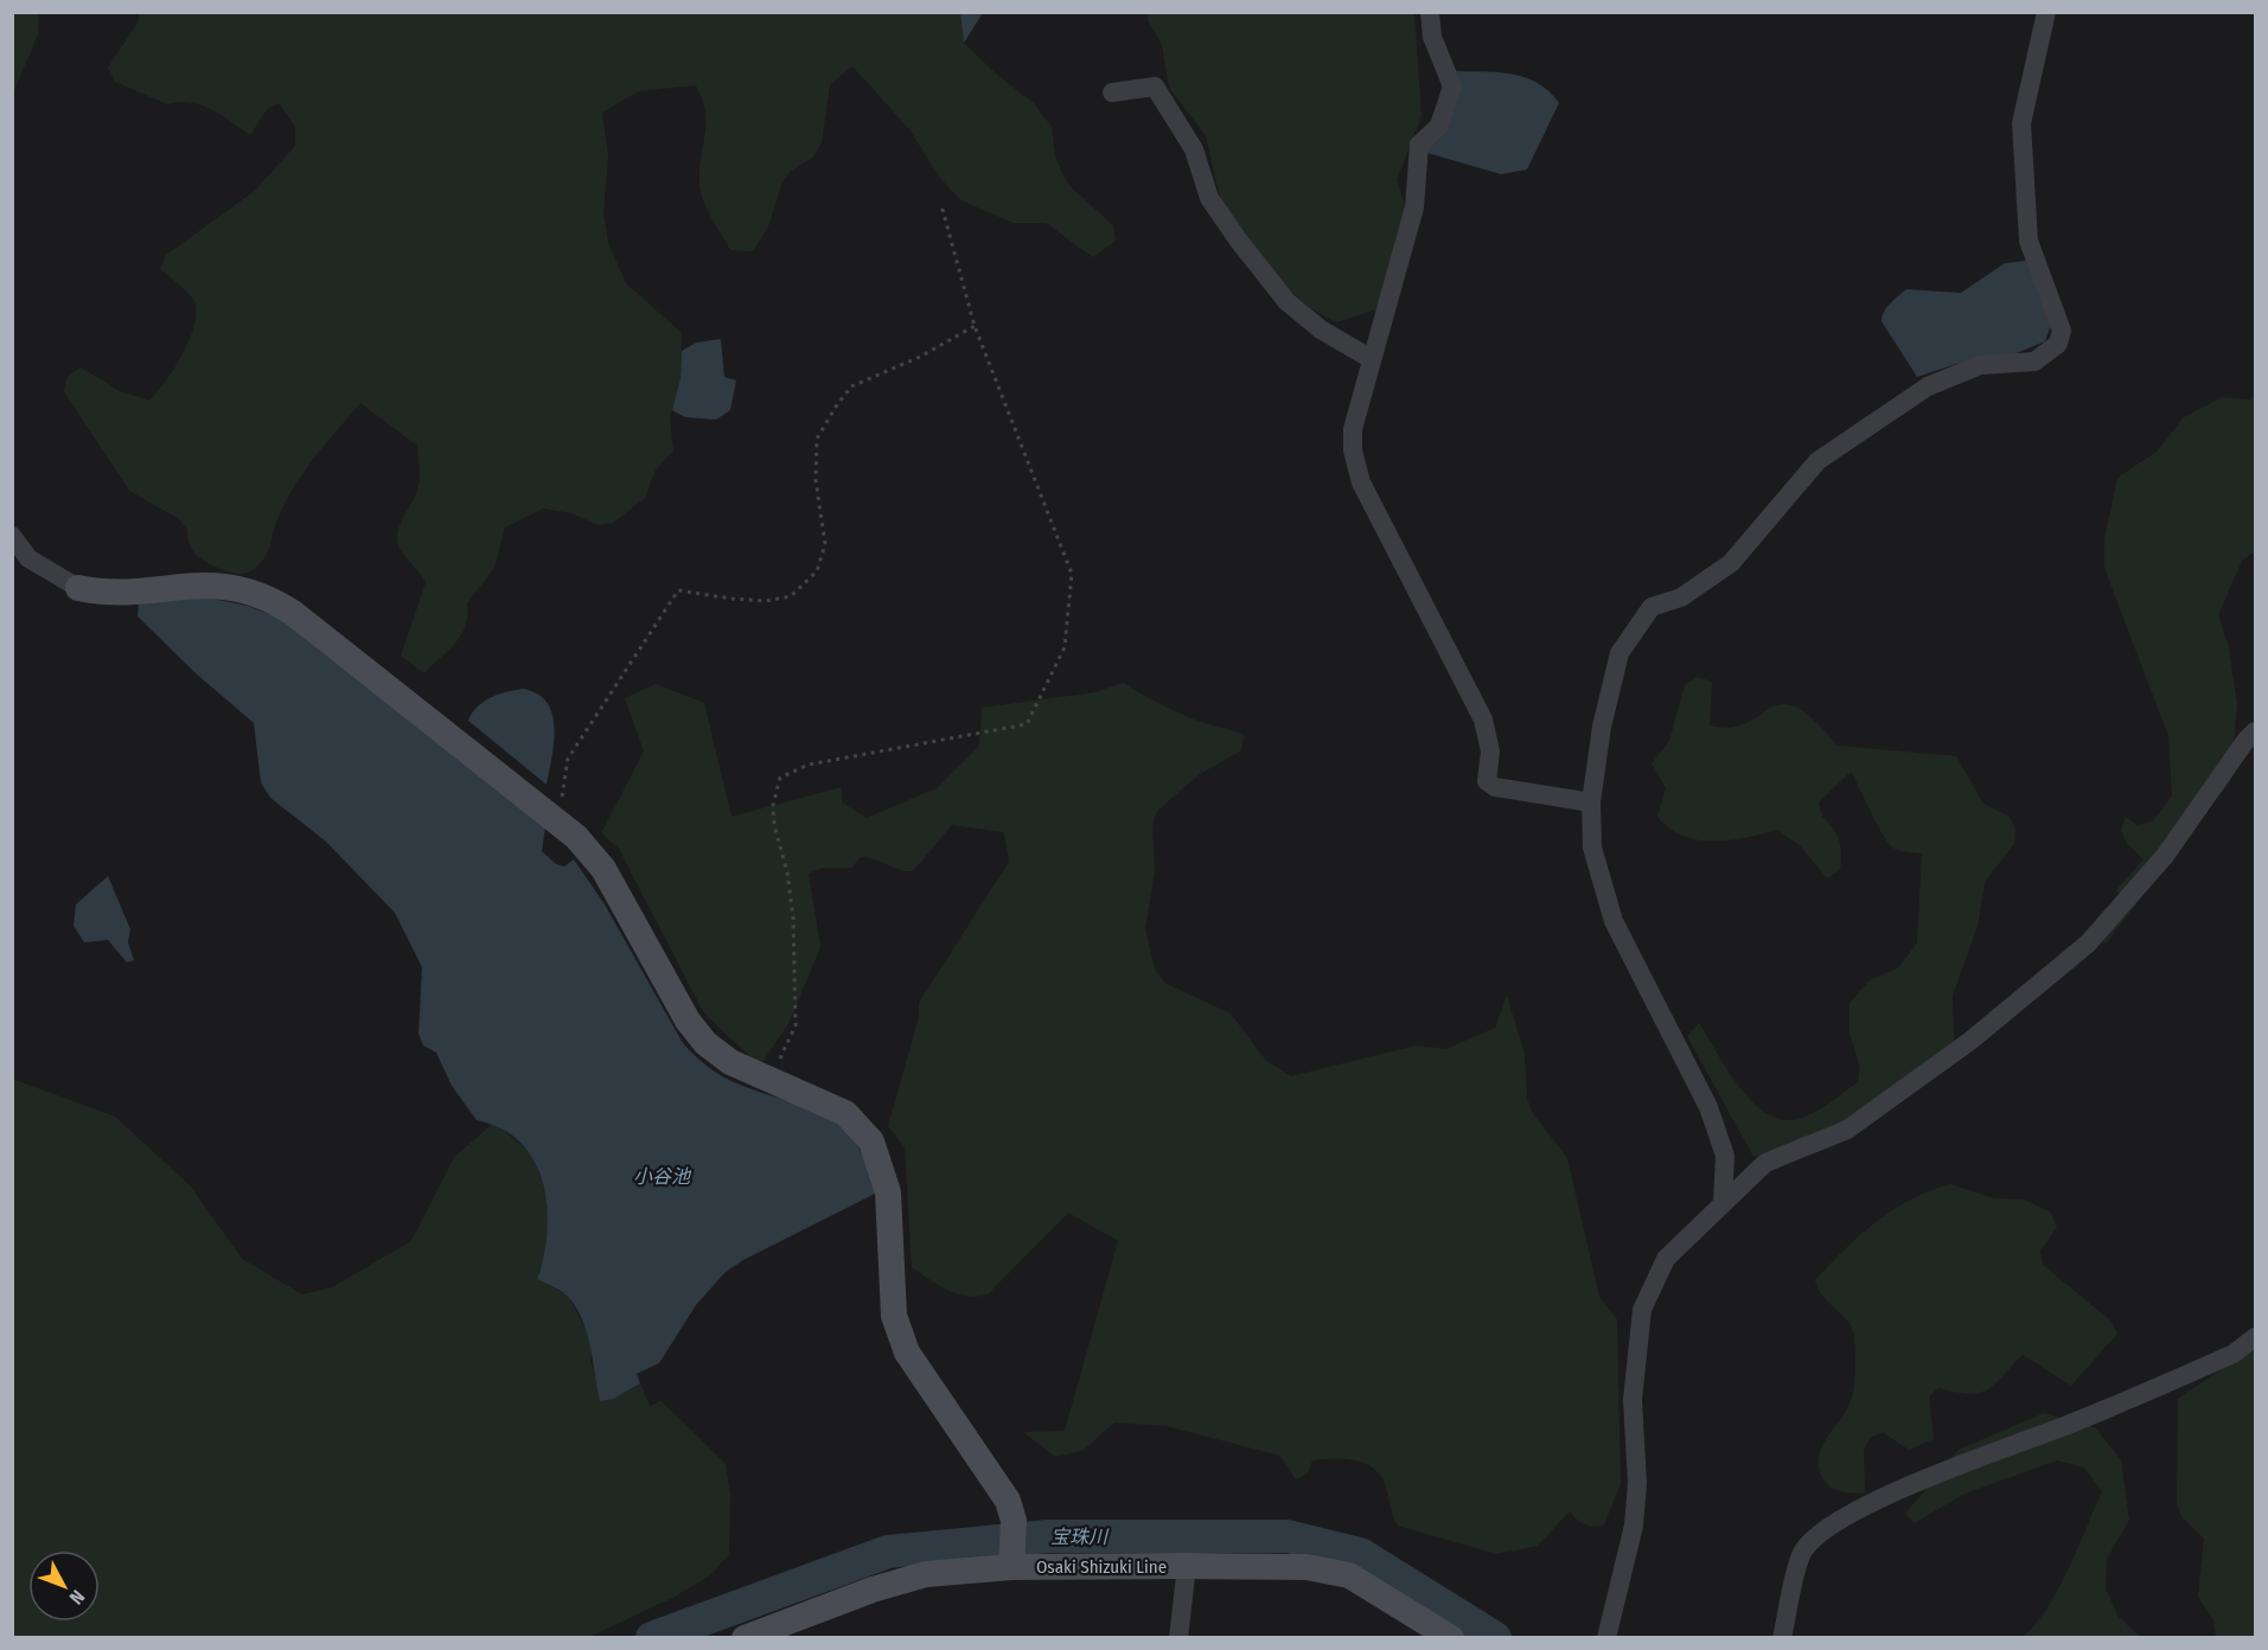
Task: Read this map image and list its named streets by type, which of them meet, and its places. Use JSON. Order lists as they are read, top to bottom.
{
  "streets": {
    "street": ["Osaki Shizuki Line"]
  },
  "water": ["小谷池", "宝珠川"],
  "north": "bottom right"
}
